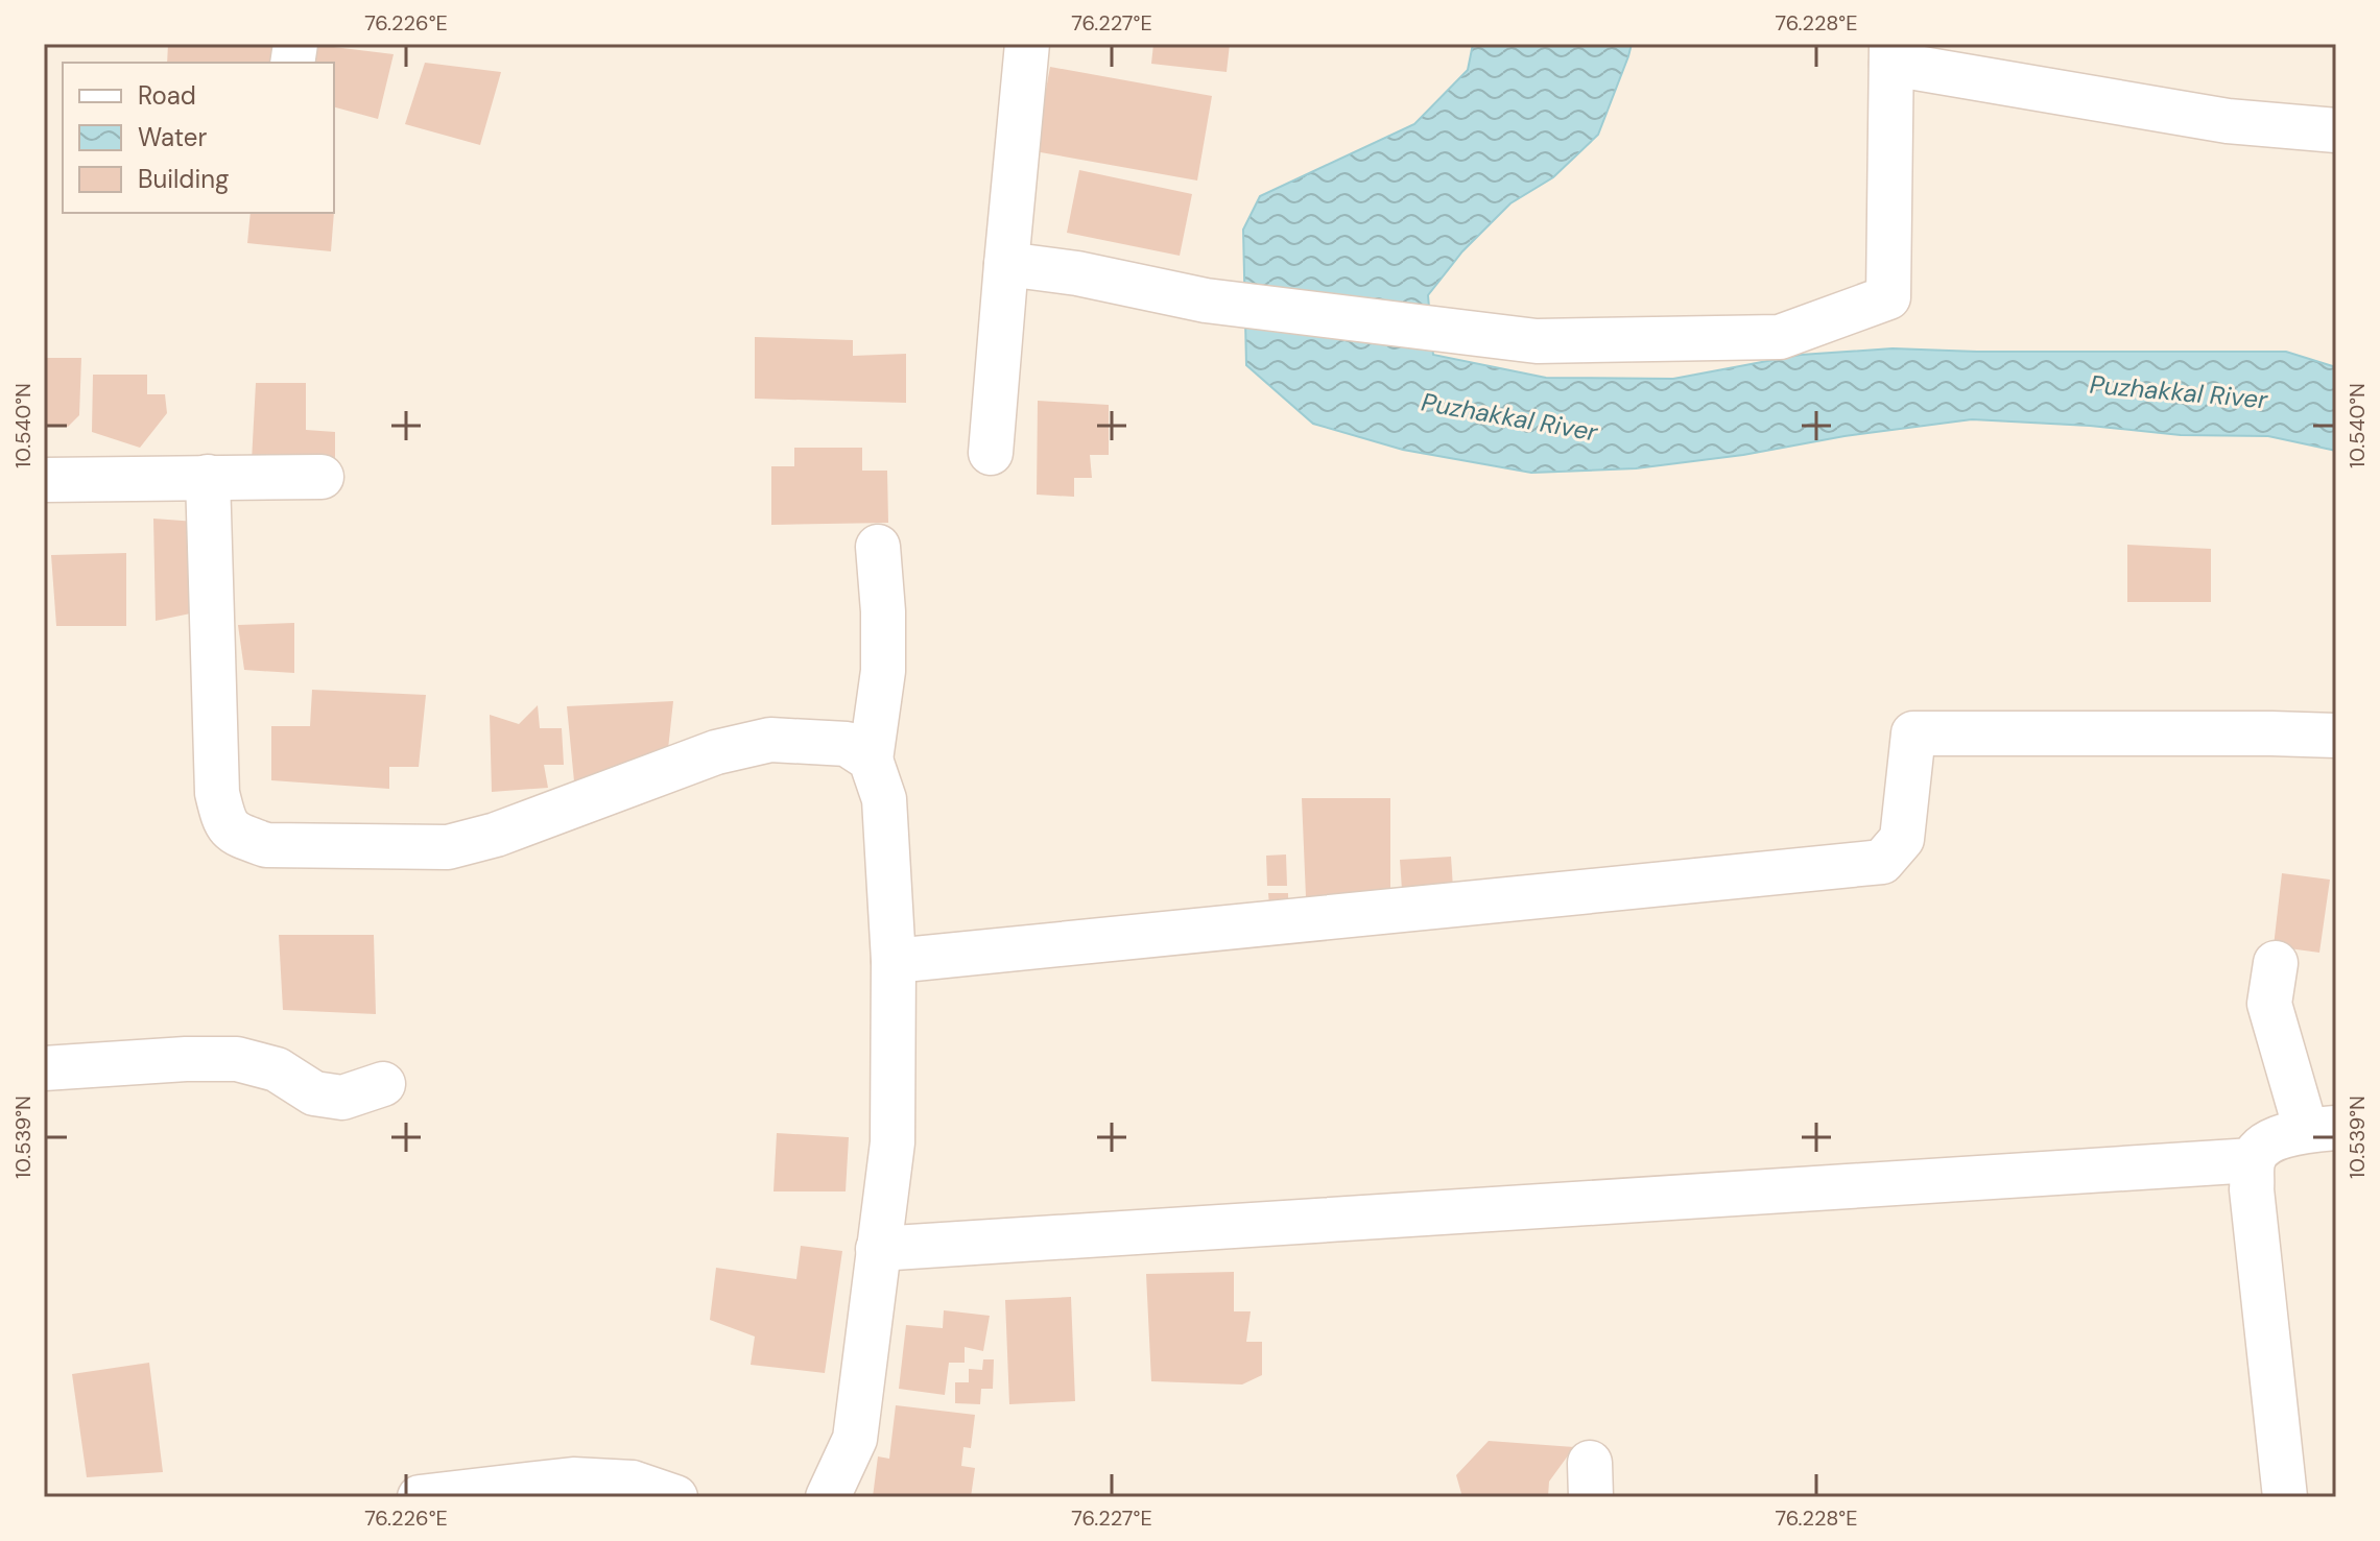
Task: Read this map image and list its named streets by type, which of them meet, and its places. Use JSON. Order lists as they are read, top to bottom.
{
  "water": ["Puzhakkal River"],
  "legend": ["Road", "Water", "Building"],
  "coordinates": [
    "76.226°E",
    "76.227°E",
    "76.228°E",
    "10.540°N",
    "10.539°N"
  ]
}
